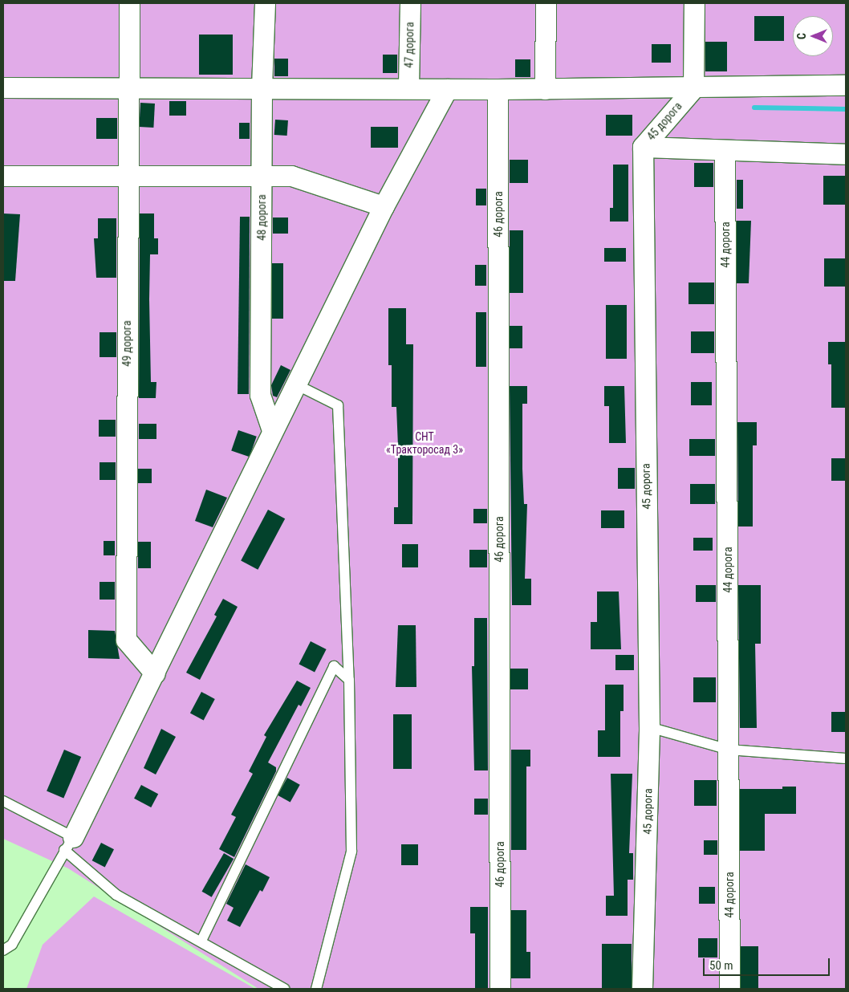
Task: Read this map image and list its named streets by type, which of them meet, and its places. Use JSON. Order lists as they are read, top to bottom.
{
  "streets": {
    "street": [
      "47 дорога",
      "45 дорога",
      "46 дорога",
      "48 дорога",
      "44 дорога",
      "49 дорога"
    ]
  },
  "parks": ["СНТ «Тракторосад 3»"],
  "scale_bar": "50 m",
  "north": "left"
}
